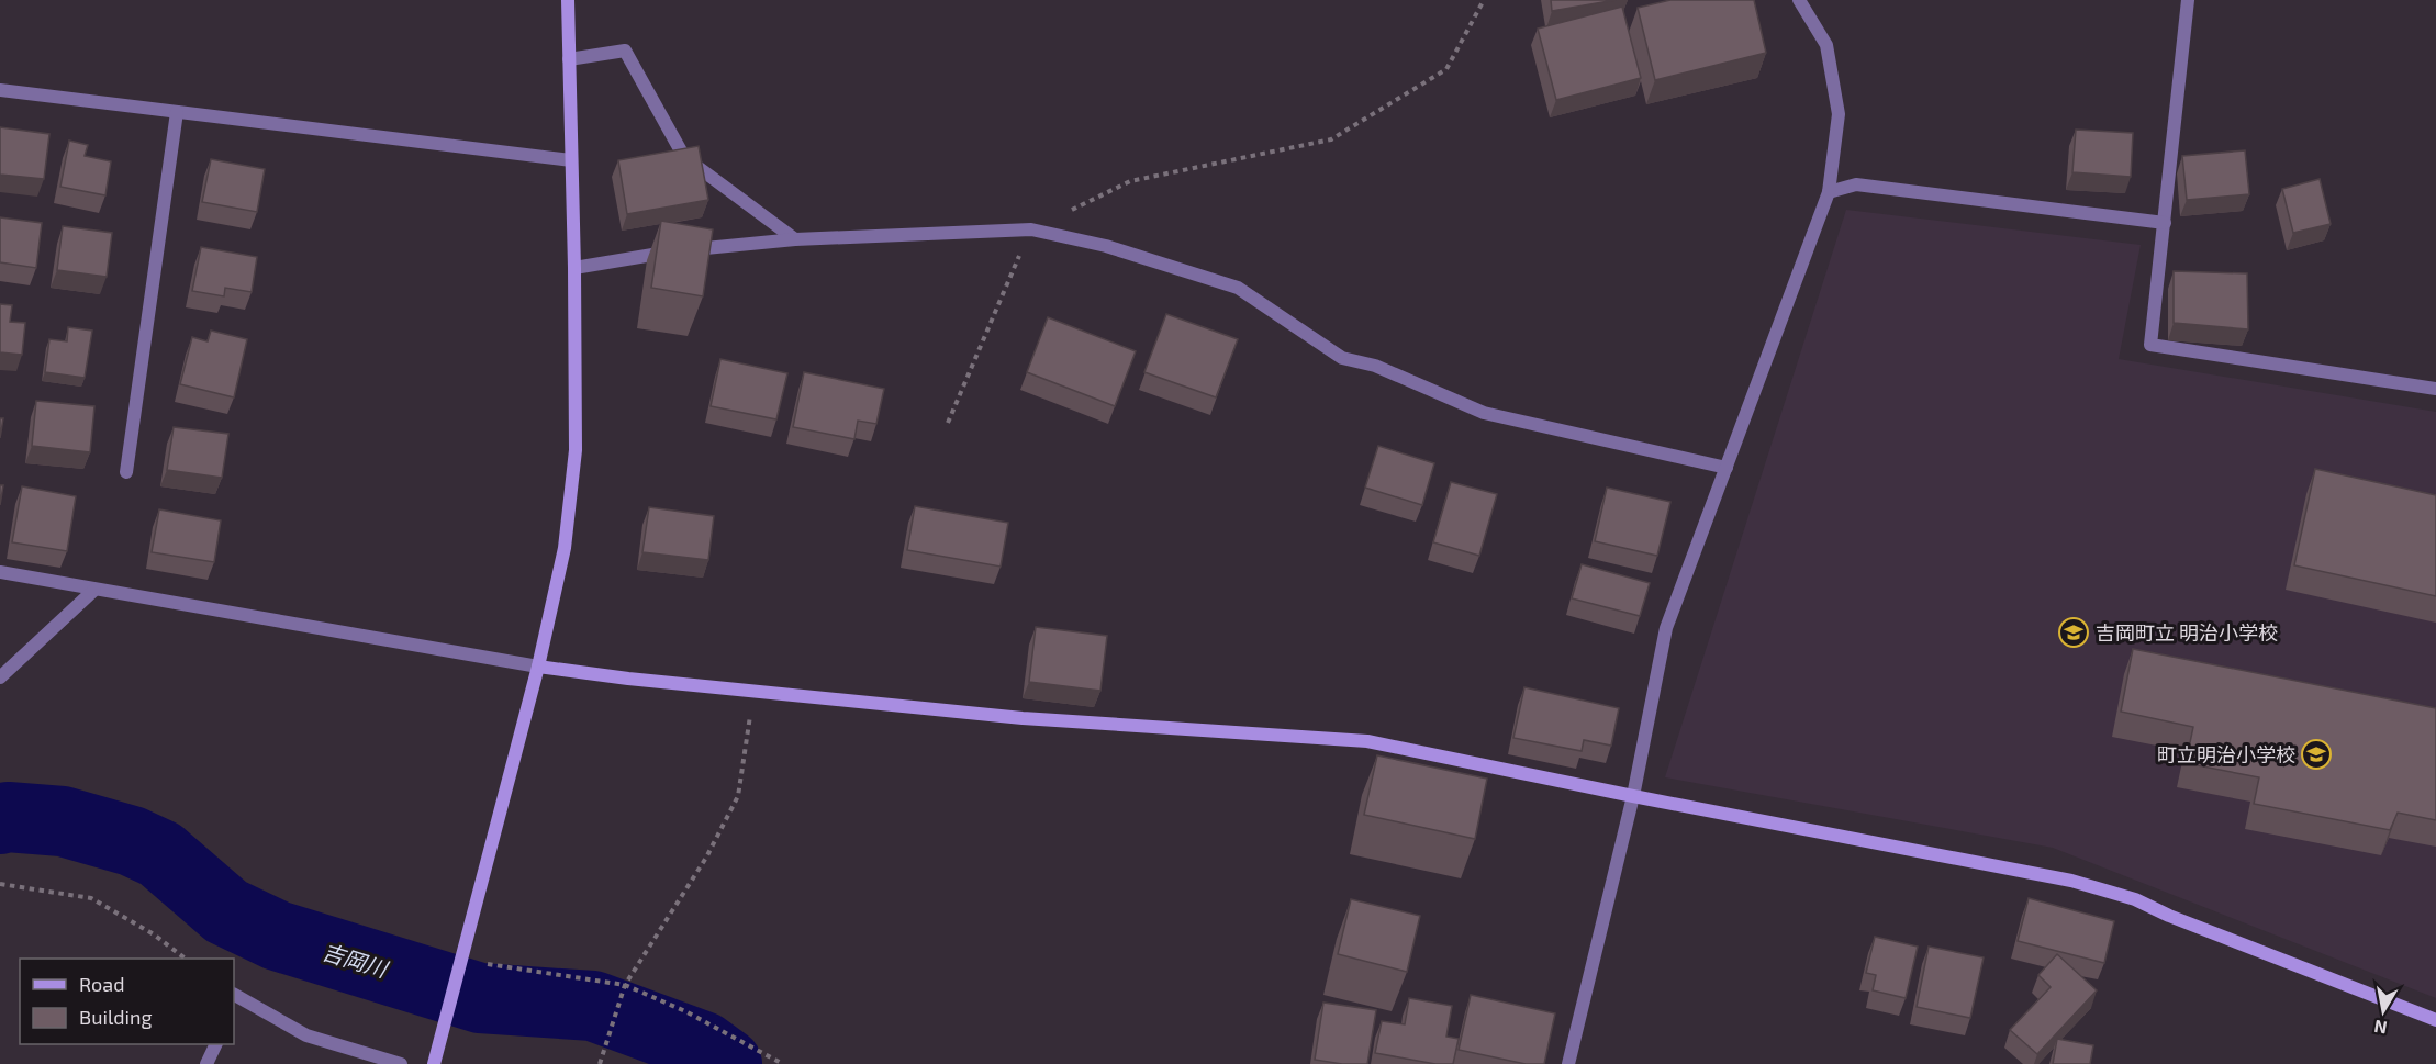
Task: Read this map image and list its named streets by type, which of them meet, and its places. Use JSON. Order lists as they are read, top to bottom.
{
  "water": ["吉岡川"],
  "places": {
    "school or university": ["吉岡町立 明治小学校", "町立明治小学校"]
  },
  "legend": ["Road", "Building"],
  "north": "bottom"
}
